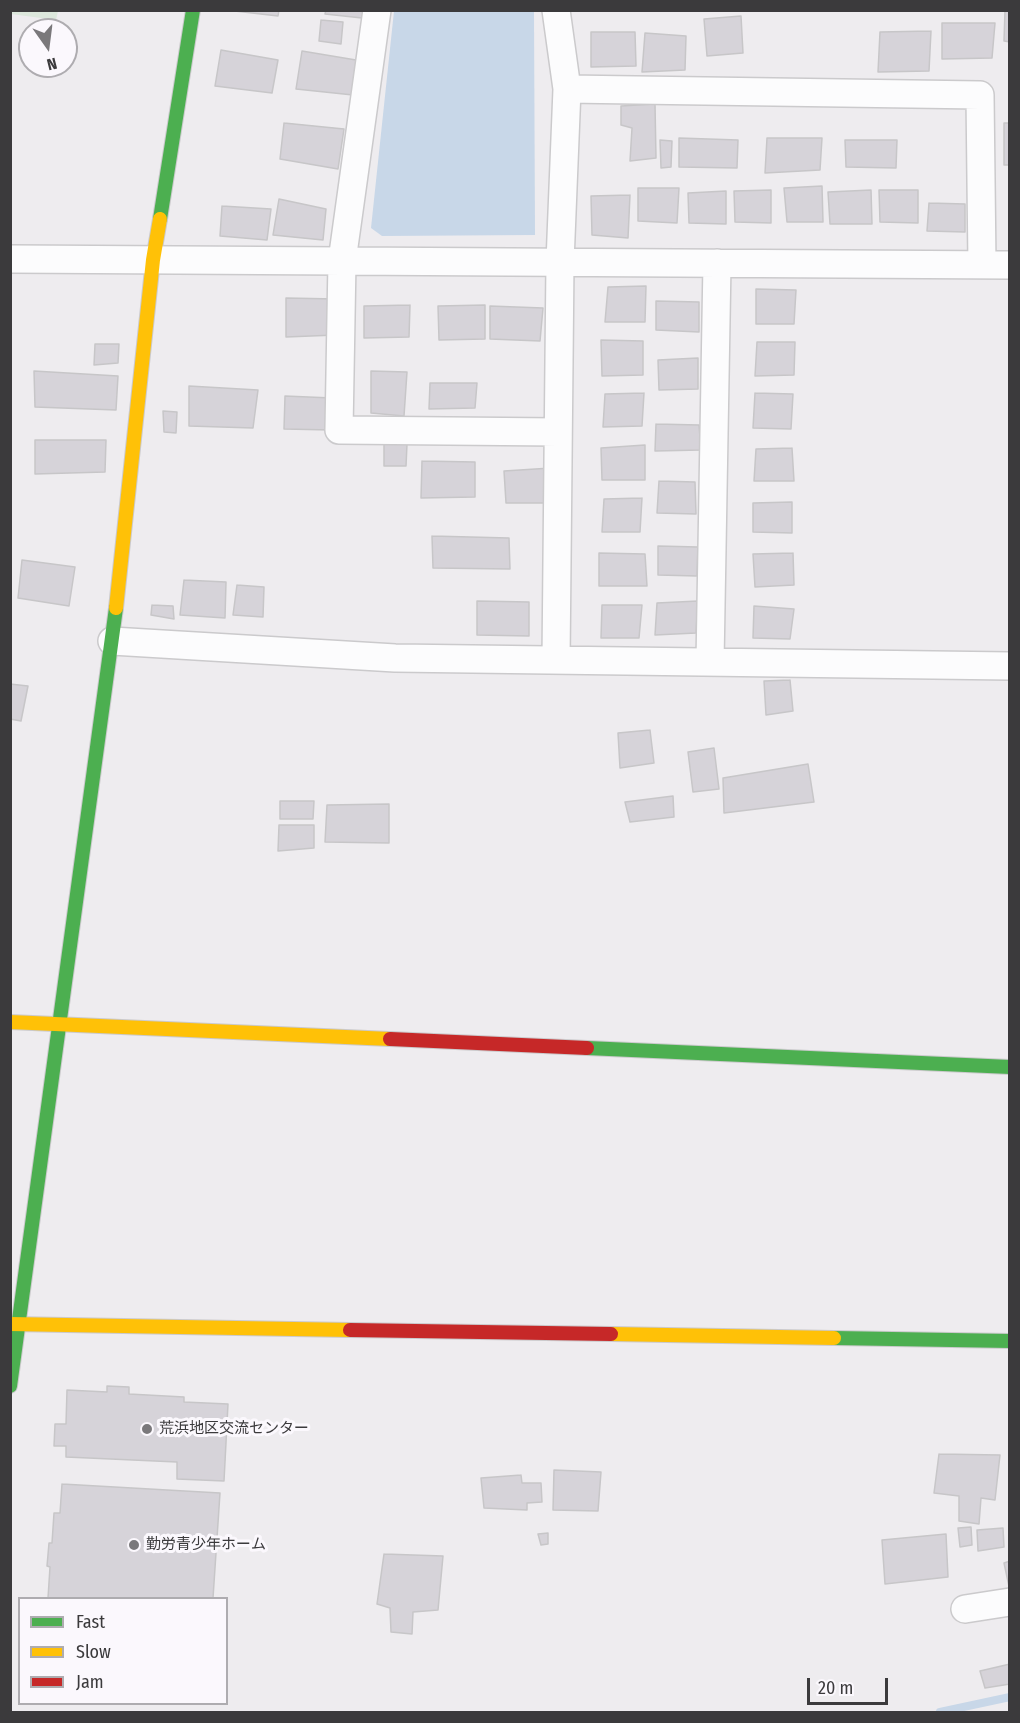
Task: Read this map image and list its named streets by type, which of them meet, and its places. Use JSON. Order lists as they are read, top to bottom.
{
  "places": ["荒浜地区交流センター", "勤労青少年ホーム"],
  "legend": ["Fast", "Slow", "Jam"],
  "scale_bar": "20 m",
  "north": "bottom"
}
